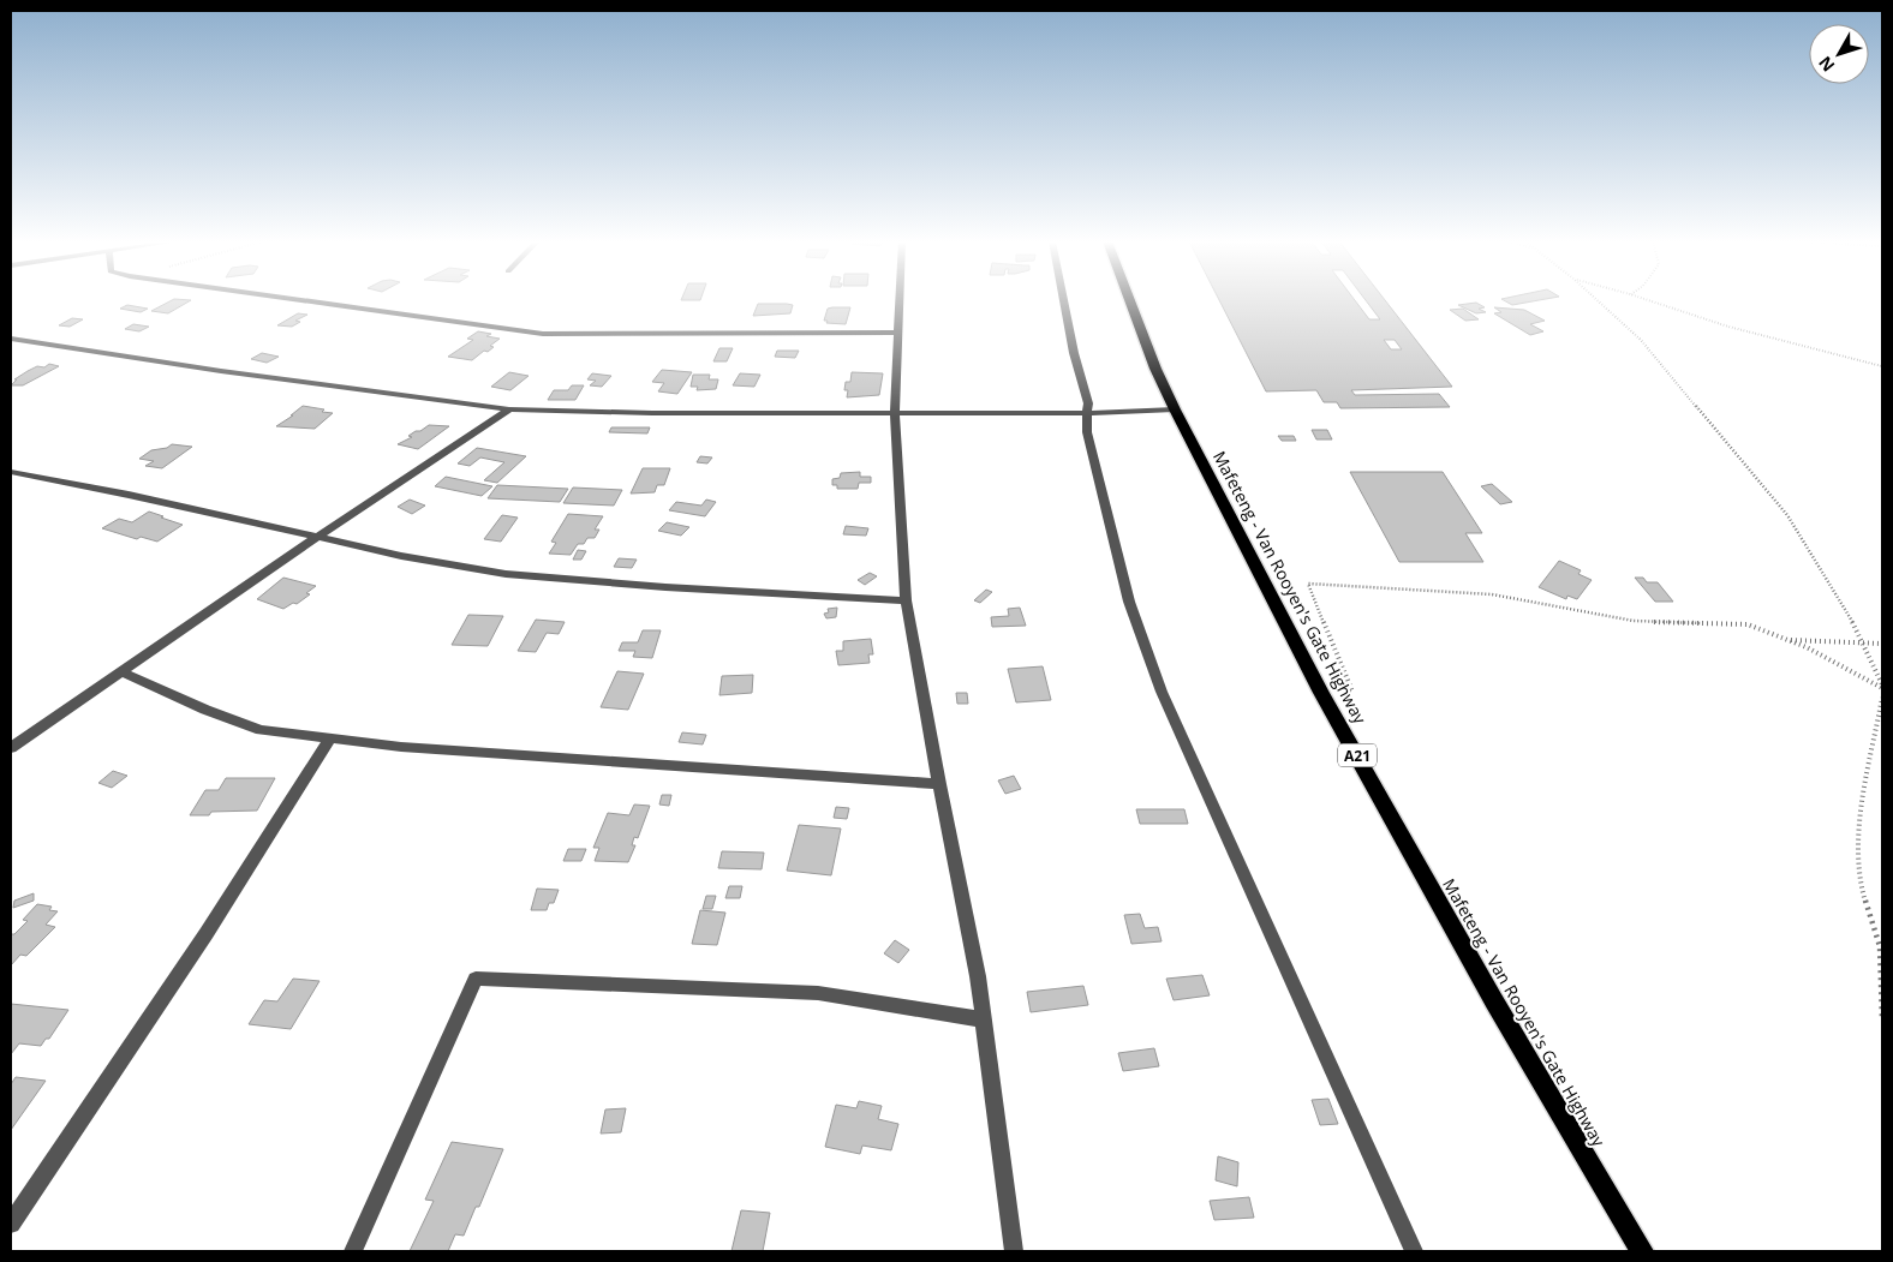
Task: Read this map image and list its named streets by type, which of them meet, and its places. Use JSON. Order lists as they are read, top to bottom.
{
  "streets": {
    "main road": ["Mafeteng - Van Rooyen's Gate Highway", "A21"]
  },
  "north": "bottom left"
}
